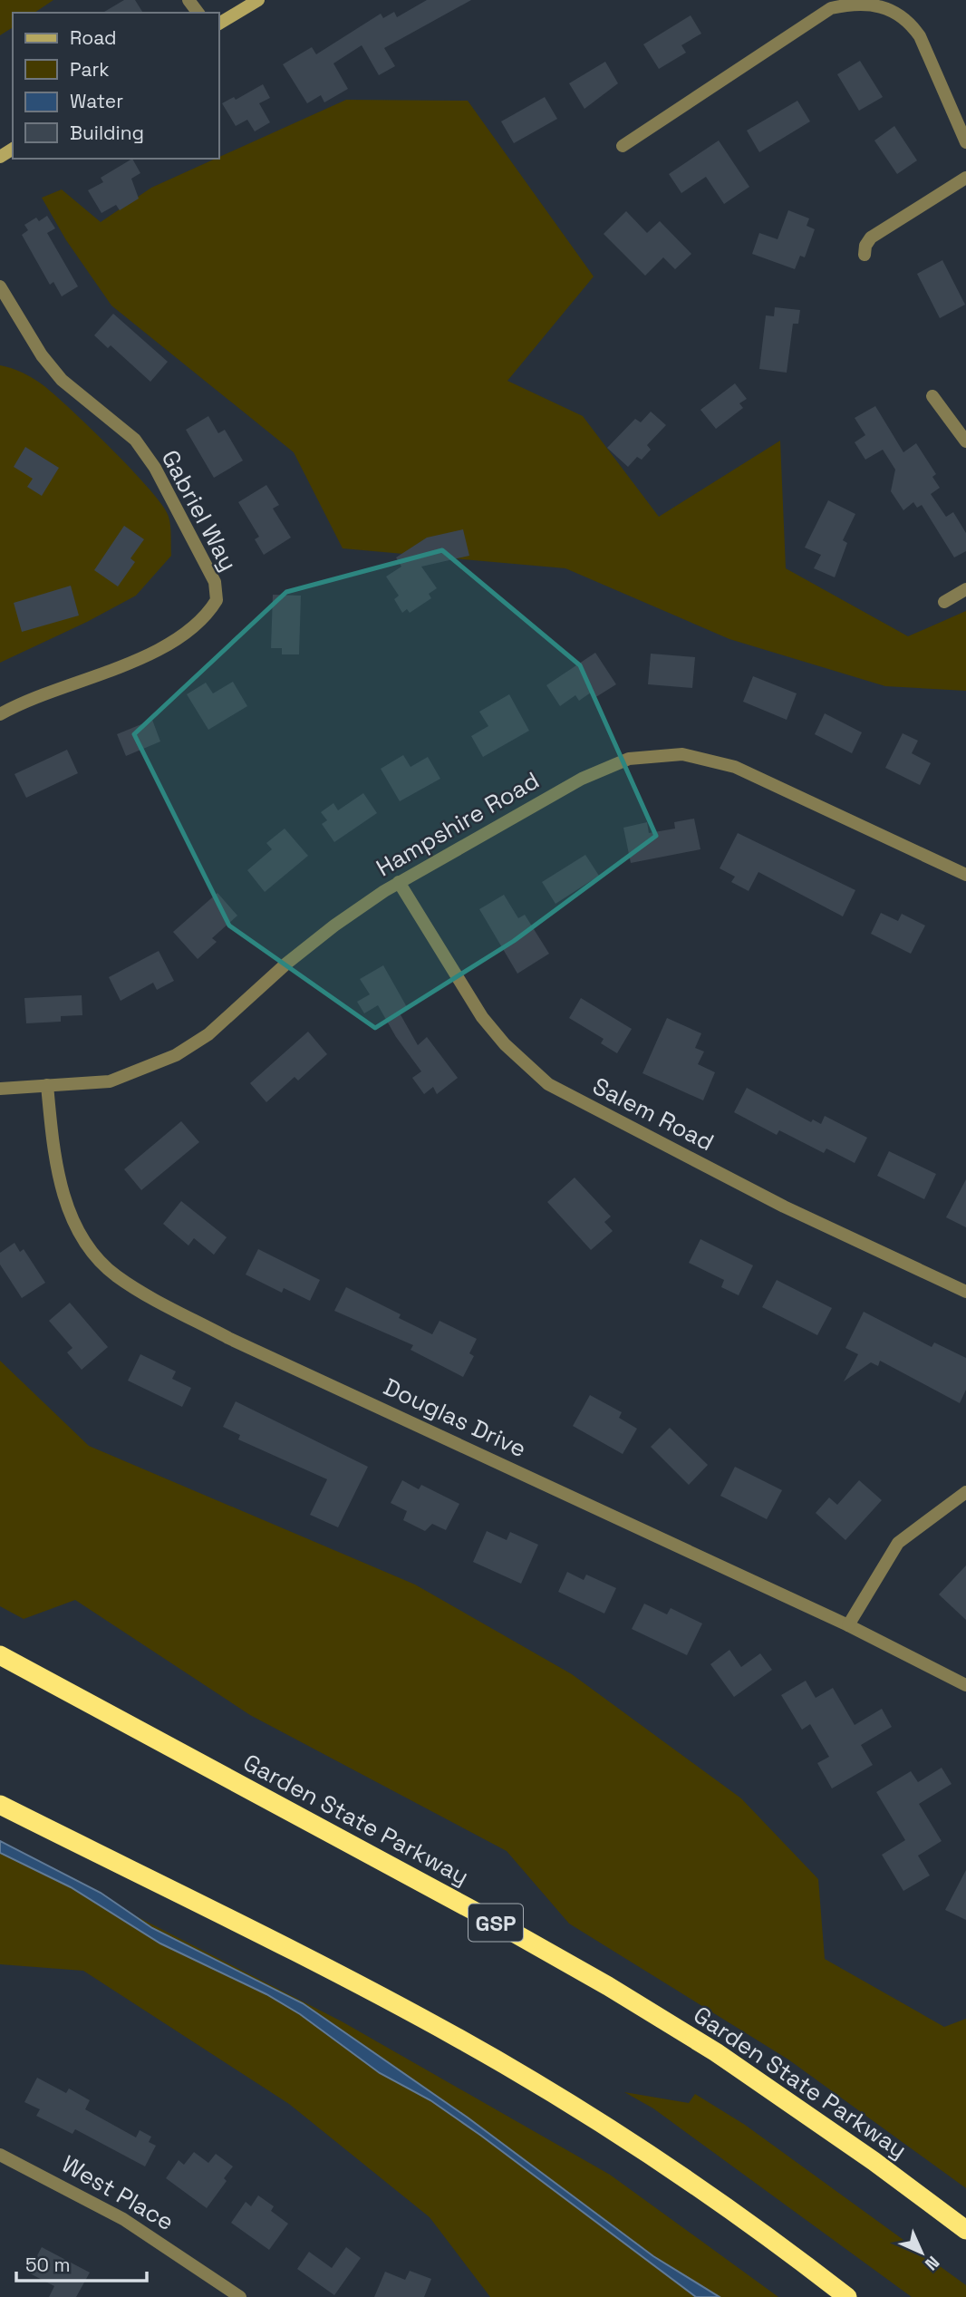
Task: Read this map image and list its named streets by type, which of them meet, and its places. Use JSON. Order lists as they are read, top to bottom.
{
  "streets": {
    "highway": ["Garden State Parkway", "GSP"],
    "street": [
      "Gabriel Way",
      "Hampshire Road",
      "Salem Road",
      "Douglas Drive",
      "West Place"
    ]
  },
  "crossings": [
    ["Hampshire Road", "Salem Road"],
    ["Hampshire Road", "Douglas Drive"]
  ],
  "legend": [
    "Road",
    "Park",
    "Water",
    "Building"
  ],
  "scale_bar": "50 m",
  "north": "bottom right"
}
